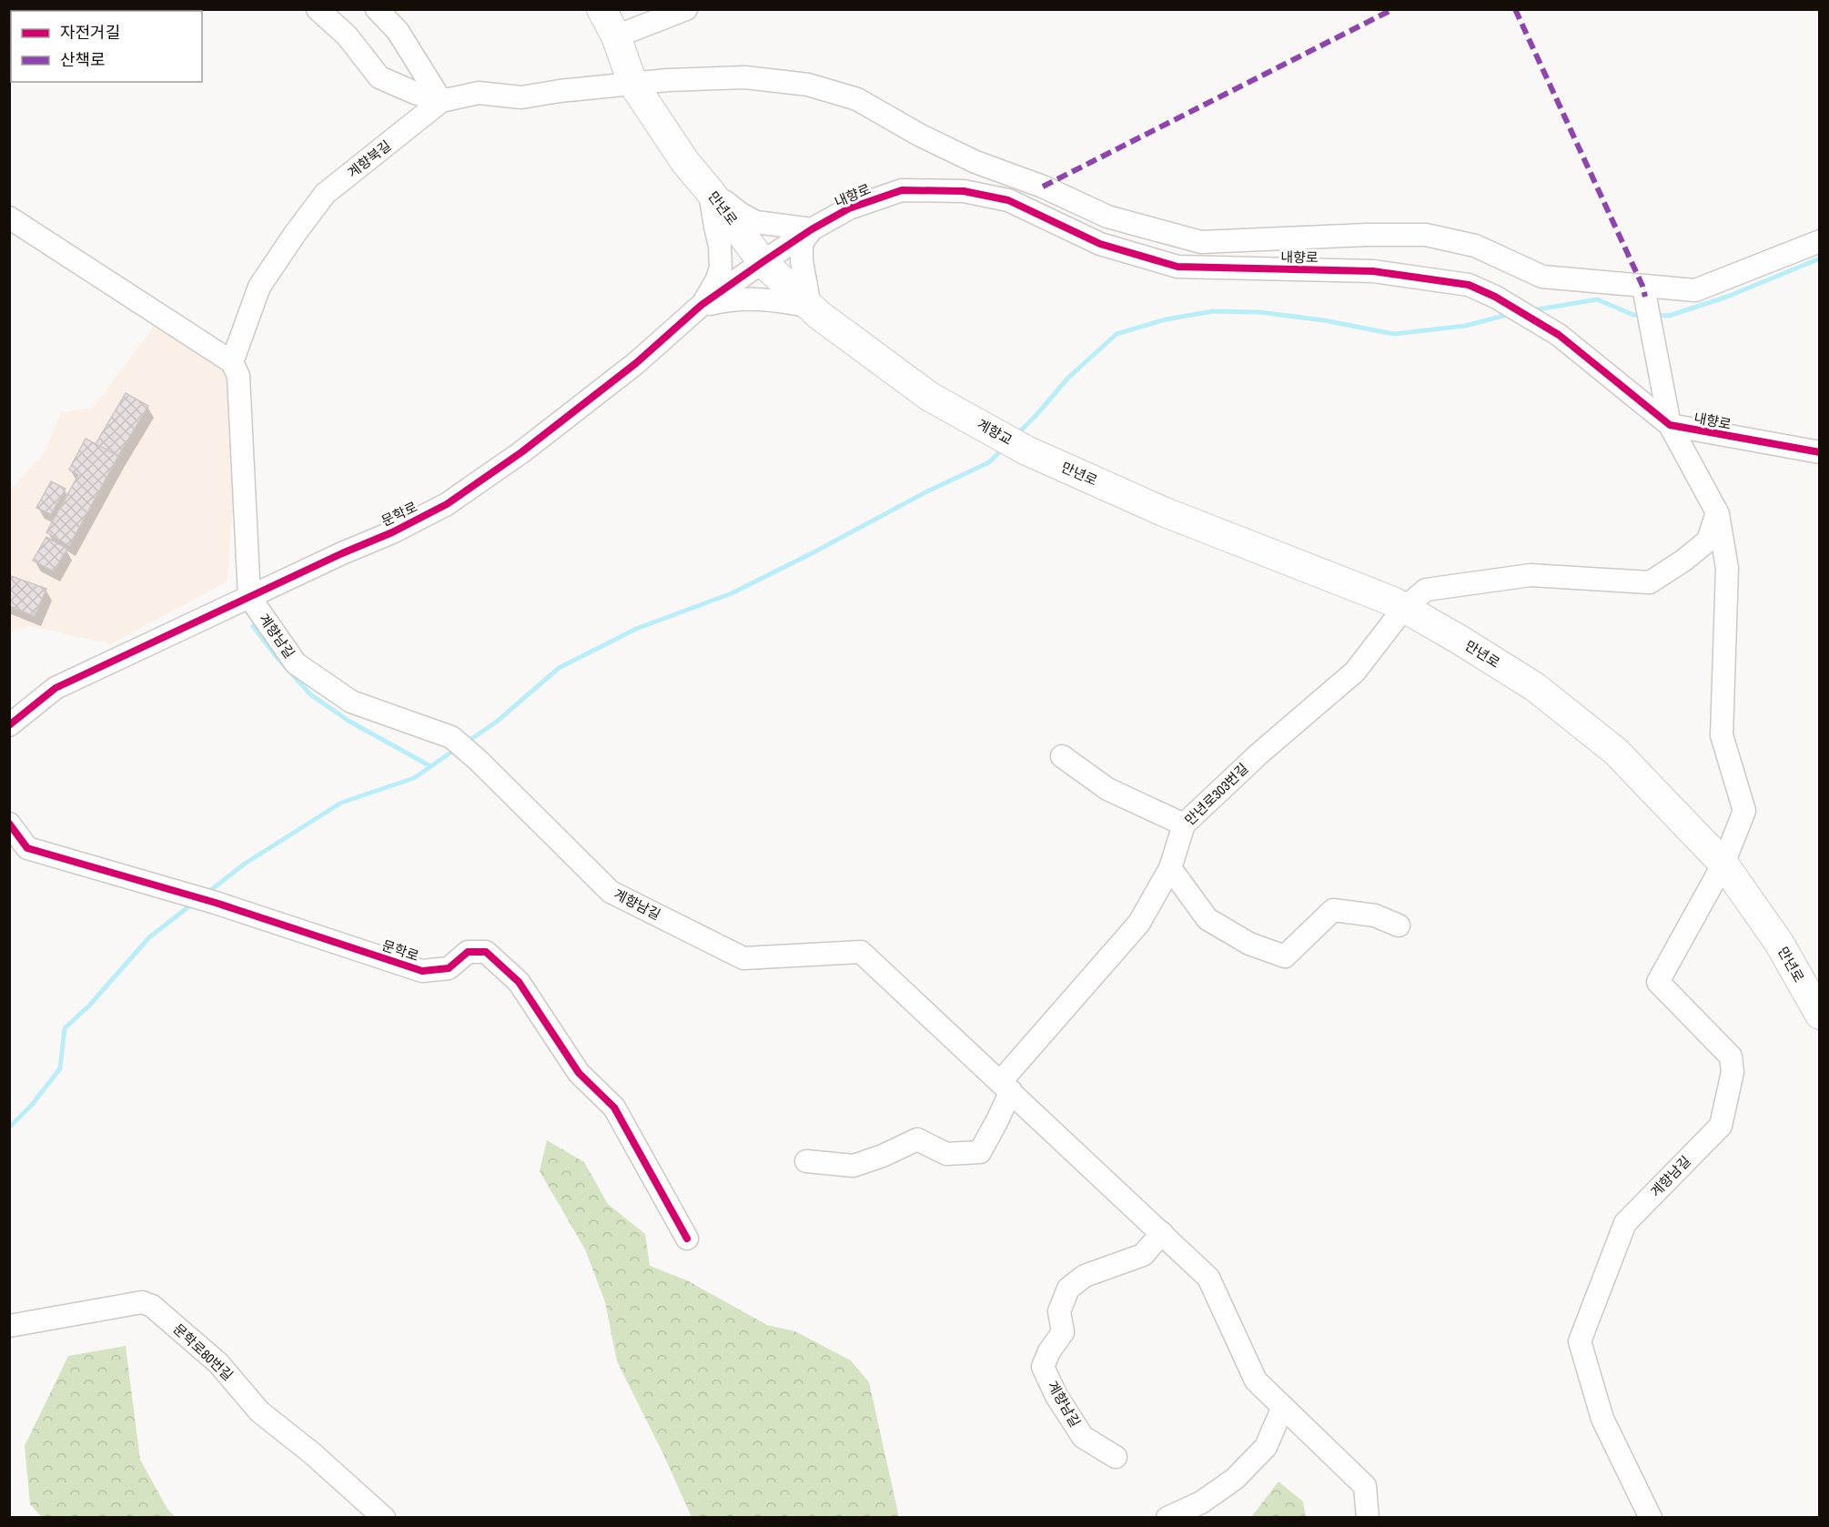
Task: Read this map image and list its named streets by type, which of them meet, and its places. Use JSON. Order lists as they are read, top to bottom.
{
  "streets": {
    "main road": ["만년로", "계향교"],
    "street": [
      "계향북길",
      "내향로",
      "문학로",
      "계향남길",
      "만년로303번길",
      "문학로80번길"
    ]
  },
  "crossings": [
    ["내향로", "만년로"],
    ["내향로", "문학로"],
    ["만년로", "계향교"],
    ["만년로", "문학로"],
    ["만년로", "계향남길"],
    ["만년로", "만년로303번길"],
    ["문학로", "계향남길"],
    ["계향남길", "만년로303번길"]
  ],
  "legend": ["자전거길", "산책로"]
}
